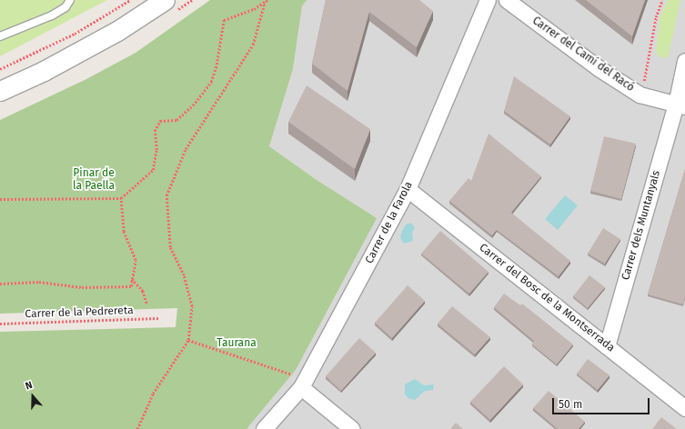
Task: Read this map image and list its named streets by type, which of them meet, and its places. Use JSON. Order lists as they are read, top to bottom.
{
  "streets": {
    "street": [
      "Carrer del Camí del Racó",
      "Carrer de la Farola",
      "Carrer dels Muntanyals",
      "Carrer del Bosc de la Montserrada"
    ],
    "path": ["Carrer de la Pedrereta"]
  },
  "crossings": [
    ["Carrer del Camí del Racó", "Carrer dels Muntanyals"],
    ["Carrer de la Farola", "Carrer del Bosc de la Montserrada"],
    ["Carrer dels Muntanyals", "Carrer del Bosc de la Montserrada"]
  ],
  "parks": ["Pinar de la Paella", "Taurana"],
  "scale_bar": "50 m",
  "north": "top"
}
